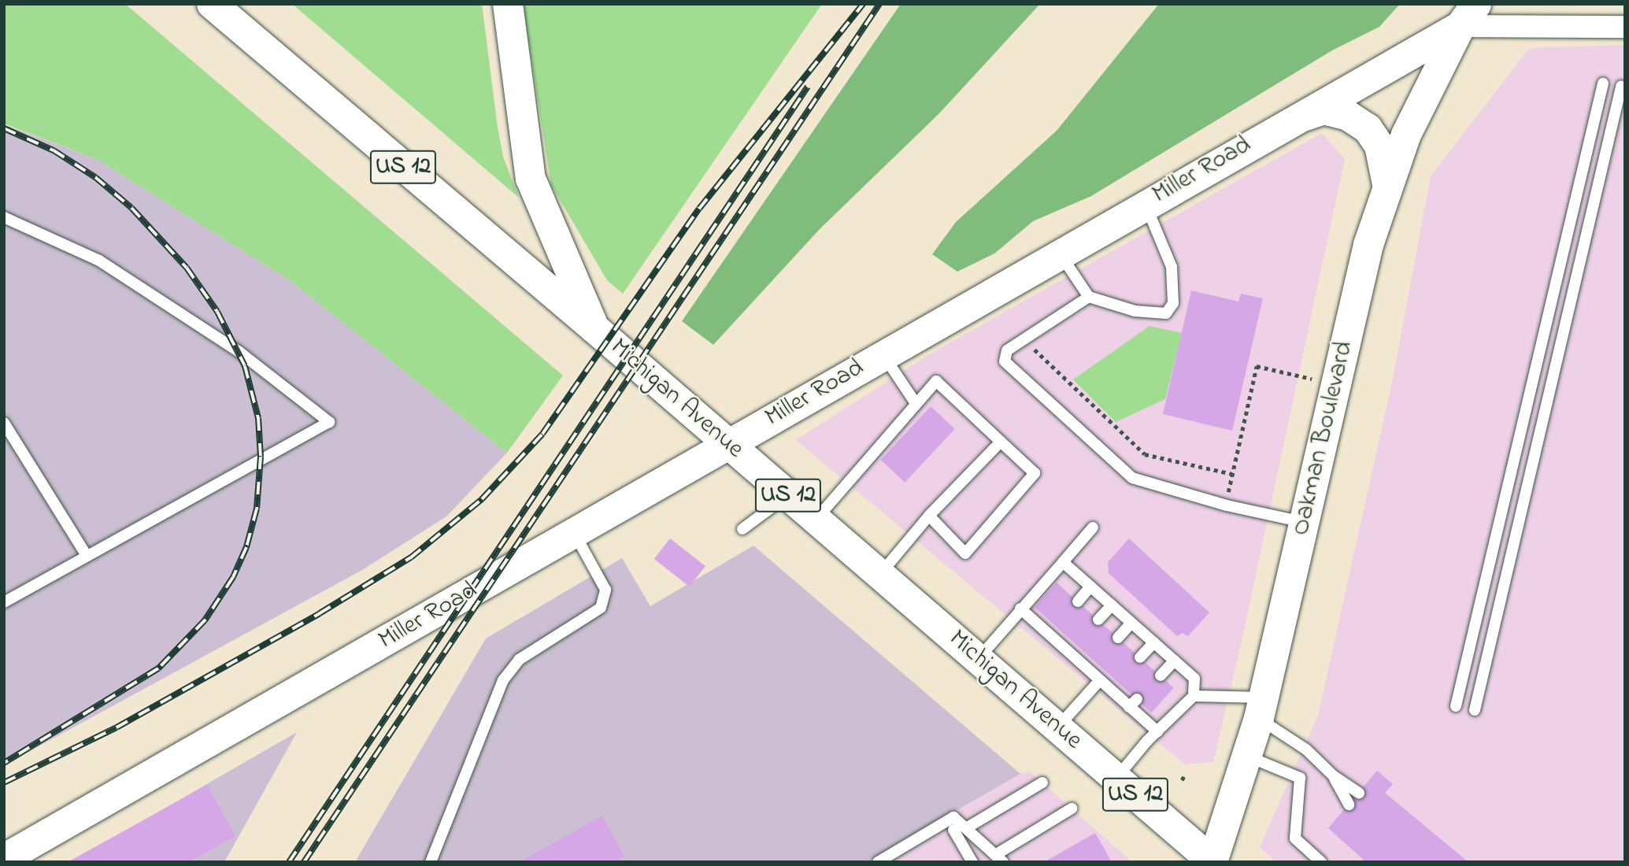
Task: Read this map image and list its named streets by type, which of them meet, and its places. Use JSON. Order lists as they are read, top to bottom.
{
  "streets": {
    "main road": [
      "US 12",
      "Miller Road",
      "Michigan Avenue",
      "Oakman Boulevard"
    ]
  },
  "crossings": [
    ["Miller Road", "Michigan Avenue"],
    ["Miller Road", "Oakman Boulevard"],
    ["Michigan Avenue", "Oakman Boulevard"]
  ]
}
